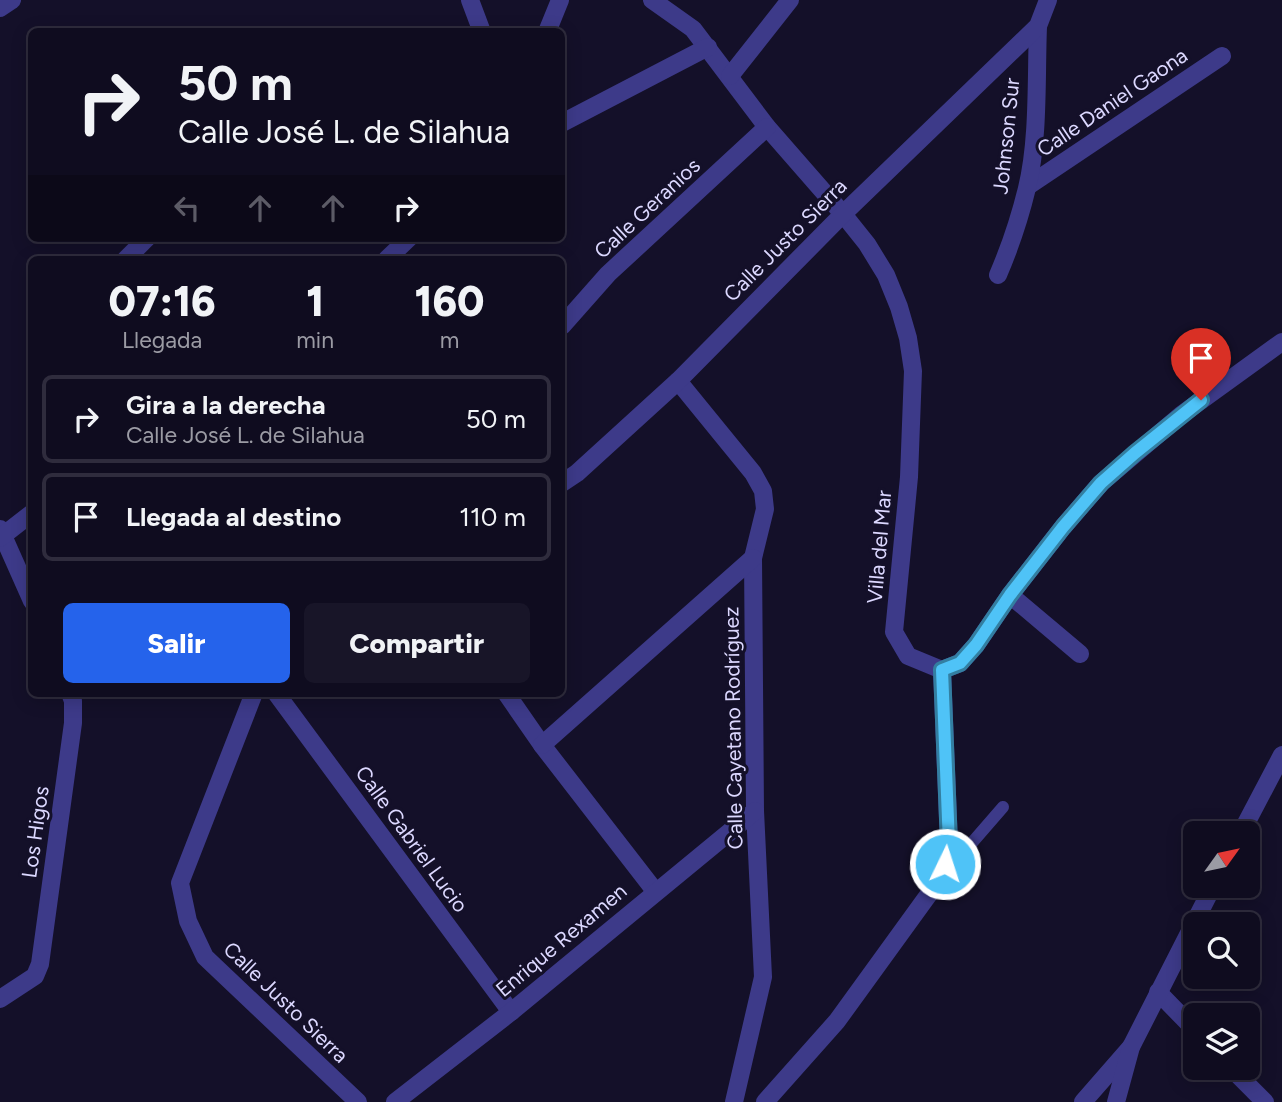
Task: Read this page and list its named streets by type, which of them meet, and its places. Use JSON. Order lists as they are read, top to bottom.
{
  "streets": {
    "street": [
      "Calle Daniel Gaona",
      "Johnson Sur",
      "Calle Geranios",
      "Calle Justo Sierra",
      "Villa del Mar",
      "Calle Cayetano Rodríguez",
      "Los Higos",
      "Calle Gabriel Lucio",
      "Enrique Rexamen"
    ]
  },
  "crossings": [
    ["Calle Daniel Gaona", "Johnson Sur"],
    ["Johnson Sur", "Calle Justo Sierra"],
    ["Calle Geranios", "Villa del Mar"],
    ["Calle Justo Sierra", "Villa del Mar"],
    ["Calle Justo Sierra", "Calle Cayetano Rodríguez"],
    ["Calle Cayetano Rodríguez", "Enrique Rexamen"],
    ["Calle Gabriel Lucio", "Enrique Rexamen"]
  ],
  "north": "top right",
  "page": {
    "turn": ["50 m", "Calle José L. de Silahua"],
    "eta": [
      "07:16",
      "Llegada",
      "1",
      "min",
      "160",
      "m"
    ],
    "list": [
      {
        "name": "Gira a la derecha",
        "note": "Calle José L. de Silahua",
        "value": "50 m"
      },
      {
        "name": "Llegada al destino",
        "value": "110 m"
      }
    ],
    "buttons": ["Salir", "Compartir"]
  }
}
